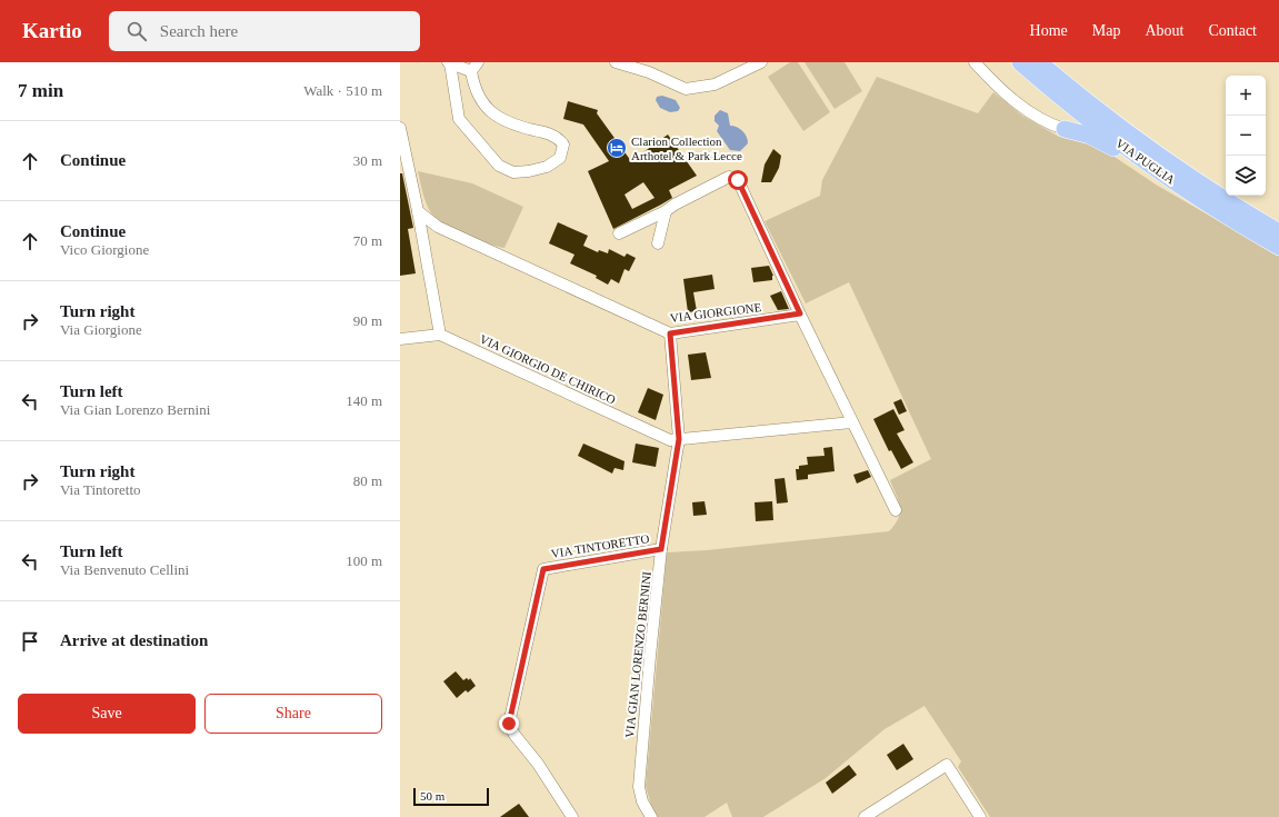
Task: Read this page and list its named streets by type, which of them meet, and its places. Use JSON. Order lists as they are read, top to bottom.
{
  "streets": {
    "highway": ["VIA PUGLIA"],
    "street": [
      "VIA GIORGIONE",
      "VIA GIORGIO DE CHIRICO",
      "VIA TINTORETTO",
      "VIA GIAN LORENZO BERNINI"
    ]
  },
  "crossings": [
    ["VIA GIORGIONE", "VIA GIAN LORENZO BERNINI"],
    ["VIA GIORGIO DE CHIRICO", "VIA GIAN LORENZO BERNINI"],
    ["VIA TINTORETTO", "VIA GIAN LORENZO BERNINI"]
  ],
  "places": {
    "hotel": ["Clarion Collection Arthotel & Park Lecce"]
  },
  "scale_bar": "50 m",
  "page": {
    "header": "Kartio",
    "search": "Search here",
    "nav": [
      "Home",
      "Map",
      "About",
      "Contact"
    ],
    "heading": ["7 min", "Walk · 510 m"],
    "map_buttons": ["+", "−"],
    "list": [
      ["Continue", "30 m"],
      ["Continue", "Vico Giorgione", "70 m"],
      ["Turn right", "Via Giorgione", "90 m"],
      ["Turn left", "Via Gian Lorenzo Bernini", "140 m"],
      ["Turn right", "Via Tintoretto", "80 m"],
      ["Turn left", "Via Benvenuto Cellini", "100 m"],
      "Arrive at destination"
    ],
    "buttons": ["Save", "Share"],
    "scale": "50 m"
  }
}
